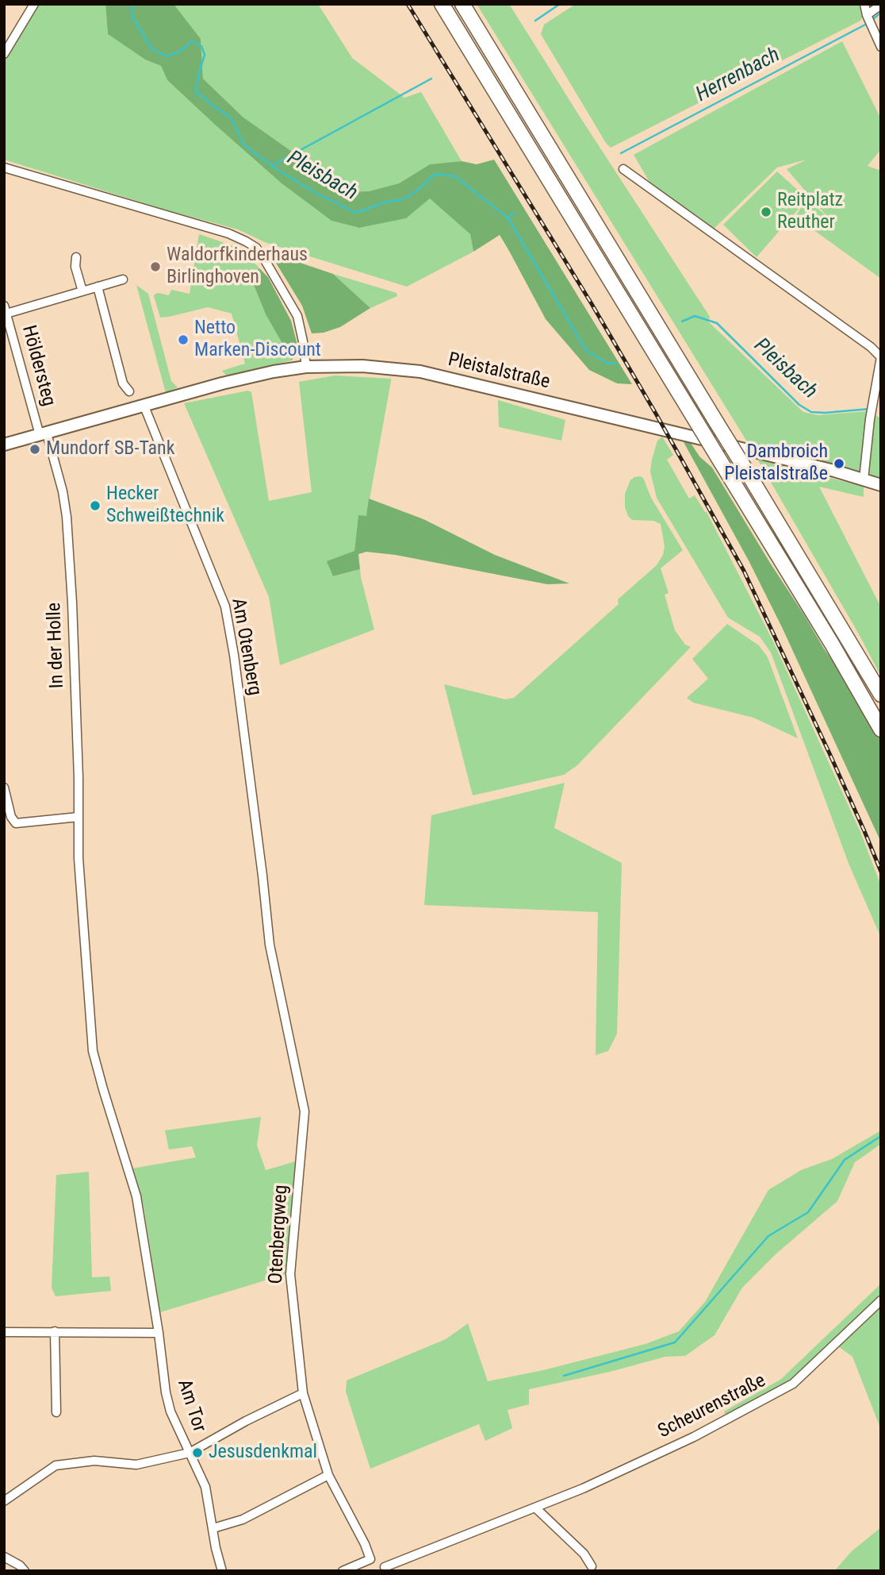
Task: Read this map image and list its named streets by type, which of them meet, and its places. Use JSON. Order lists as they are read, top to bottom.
{
  "streets": {
    "main road": ["Pleistalstraße"],
    "street": [
      "Höldersteg",
      "In der Holle",
      "Am Otenberg",
      "Otenbergweg",
      "Am Tor",
      "Scheurenstraße"
    ]
  },
  "crossings": [
    ["Höldersteg", "Pleistalstraße"],
    ["Höldersteg", "In der Holle"],
    ["Pleistalstraße", "In der Holle"],
    ["Pleistalstraße", "Am Otenberg"],
    ["In der Holle", "Am Tor"],
    ["Am Otenberg", "Otenbergweg"]
  ],
  "water": ["Herrenbach", "Pleisbach"],
  "places": [
    "Reitplatz Reuther",
    "Waldorfkinderhaus Birlinghoven",
    "Netto Marken-Discount",
    "Mundorf SB-Tank",
    "Dambroich Pleistalstraße",
    "Hecker Schweißtechnik",
    "Jesusdenkmal"
  ]
}
